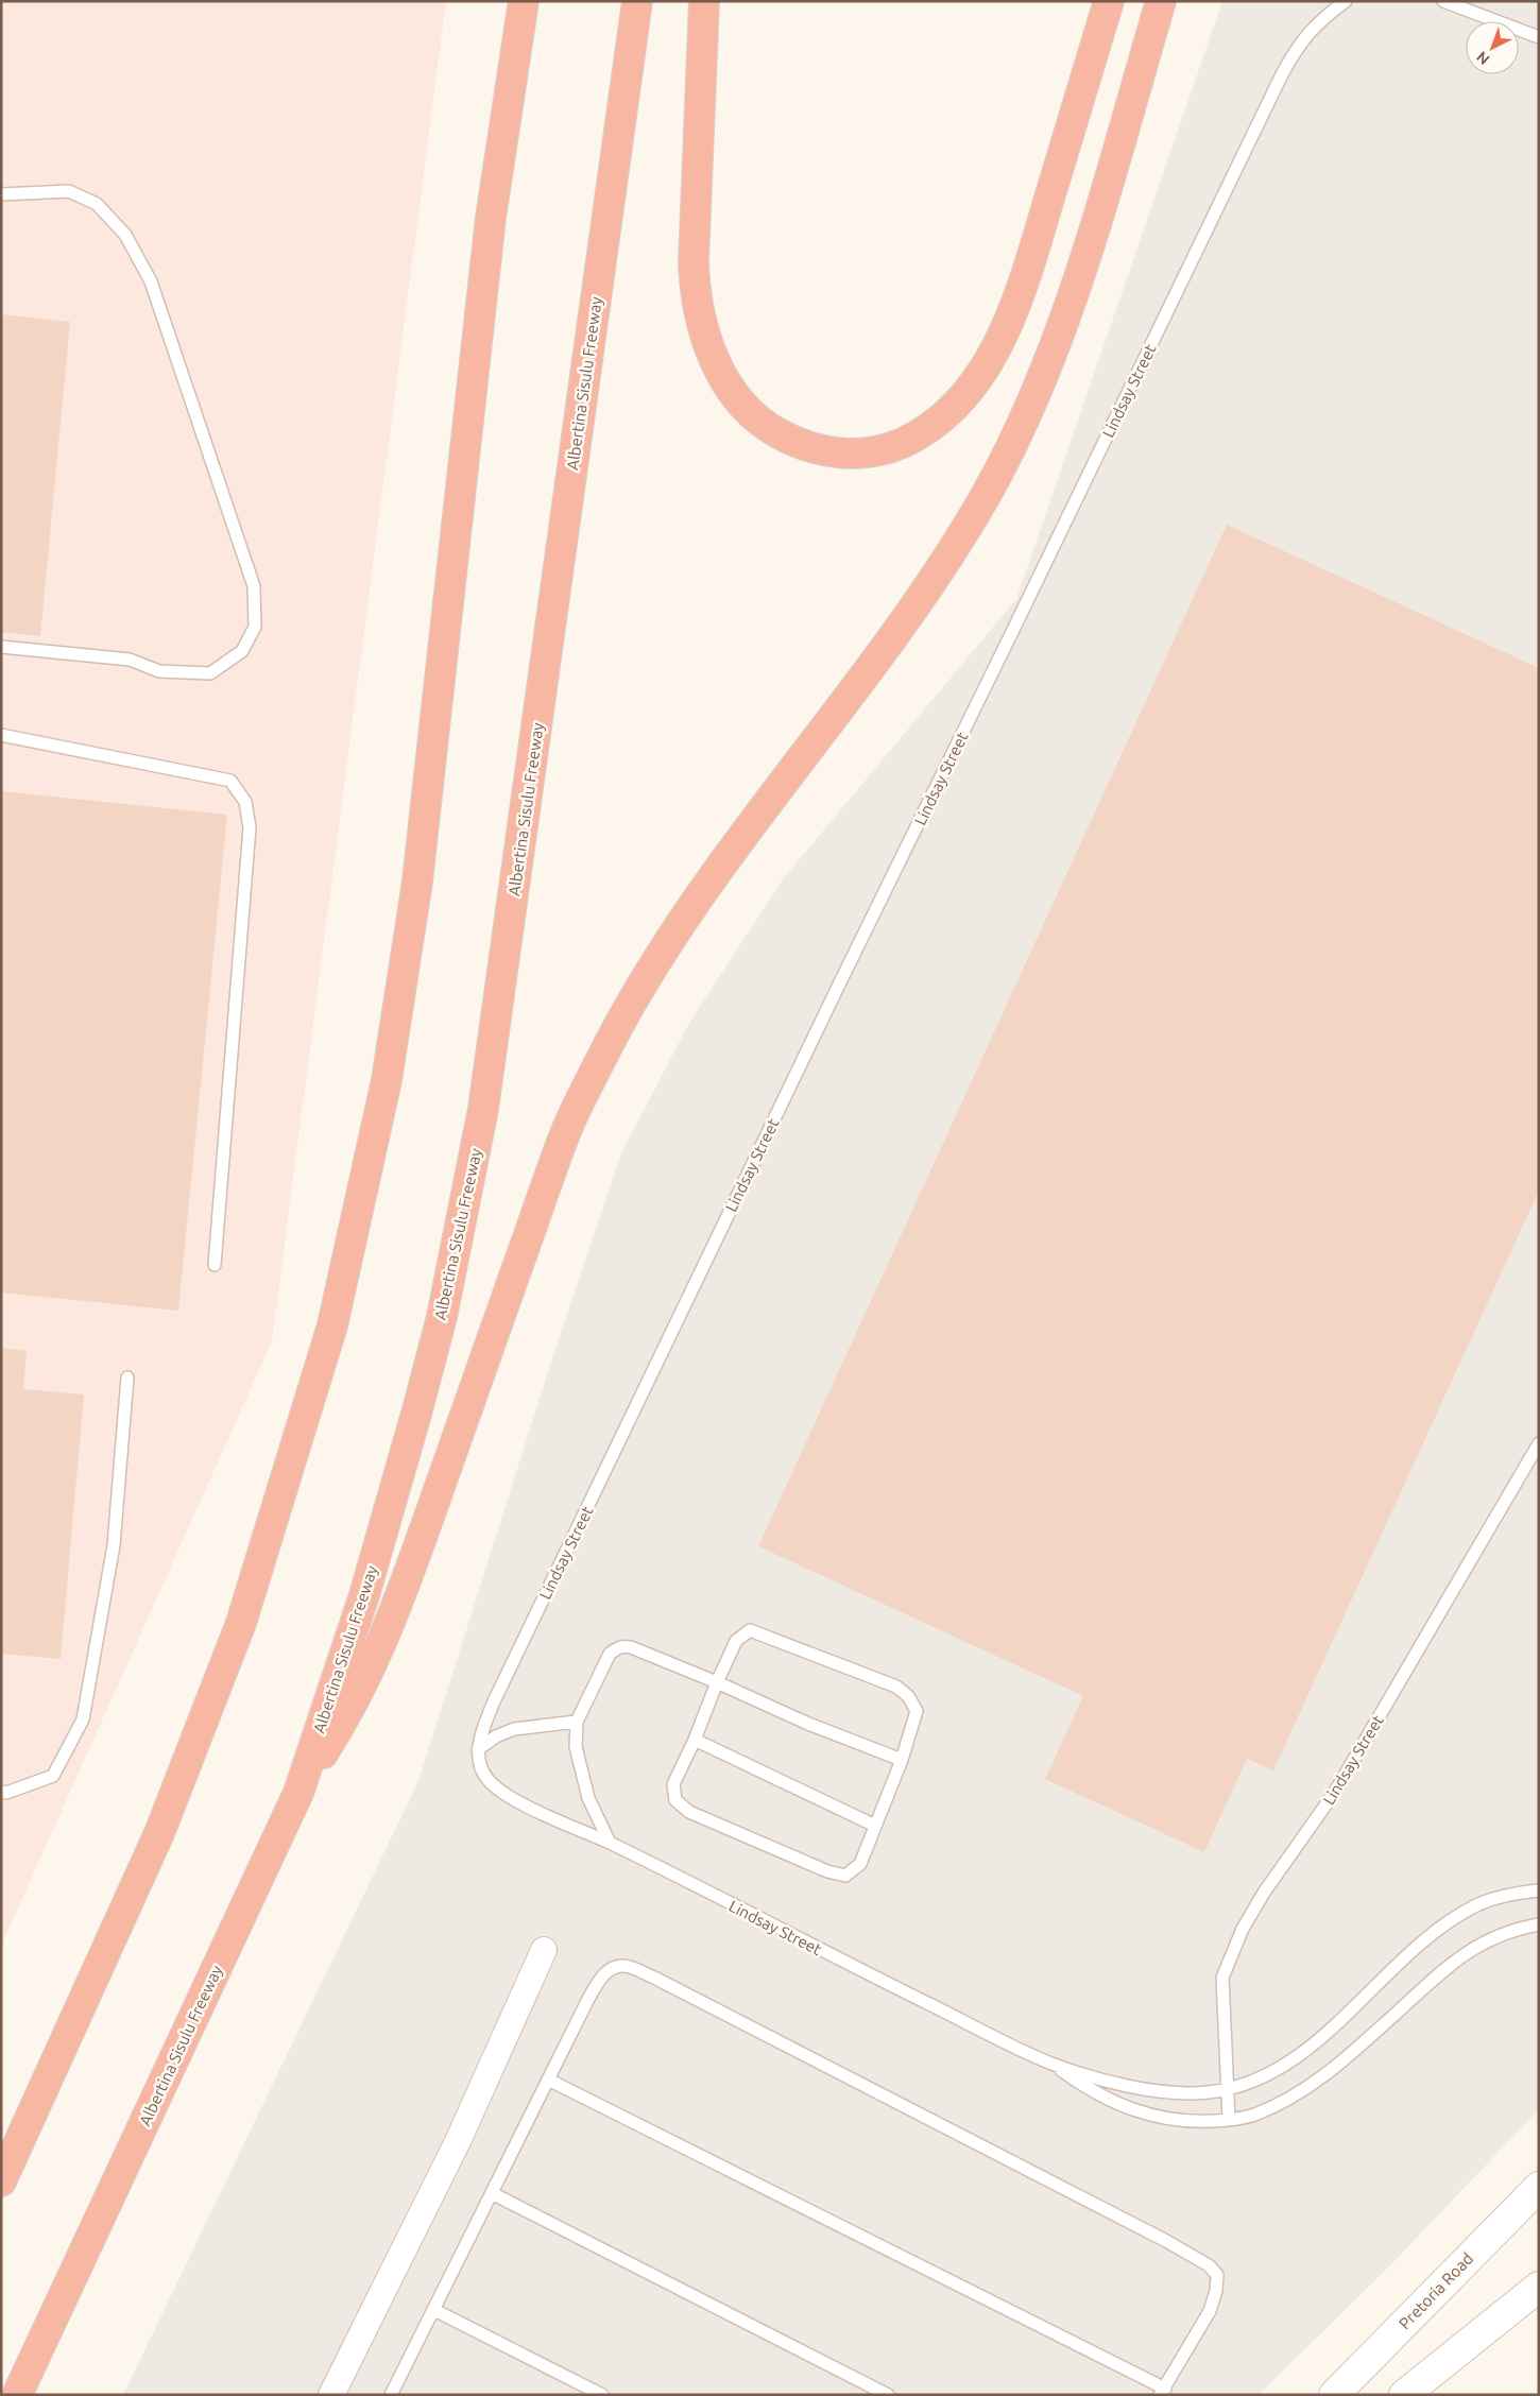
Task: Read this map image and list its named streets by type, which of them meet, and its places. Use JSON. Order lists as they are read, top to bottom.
{
  "streets": {
    "highway": ["Albertina Sisulu Freeway"],
    "main road": ["Pretoria Road"],
    "lane": ["Lindsay Street"]
  },
  "north": "bottom left"
}
